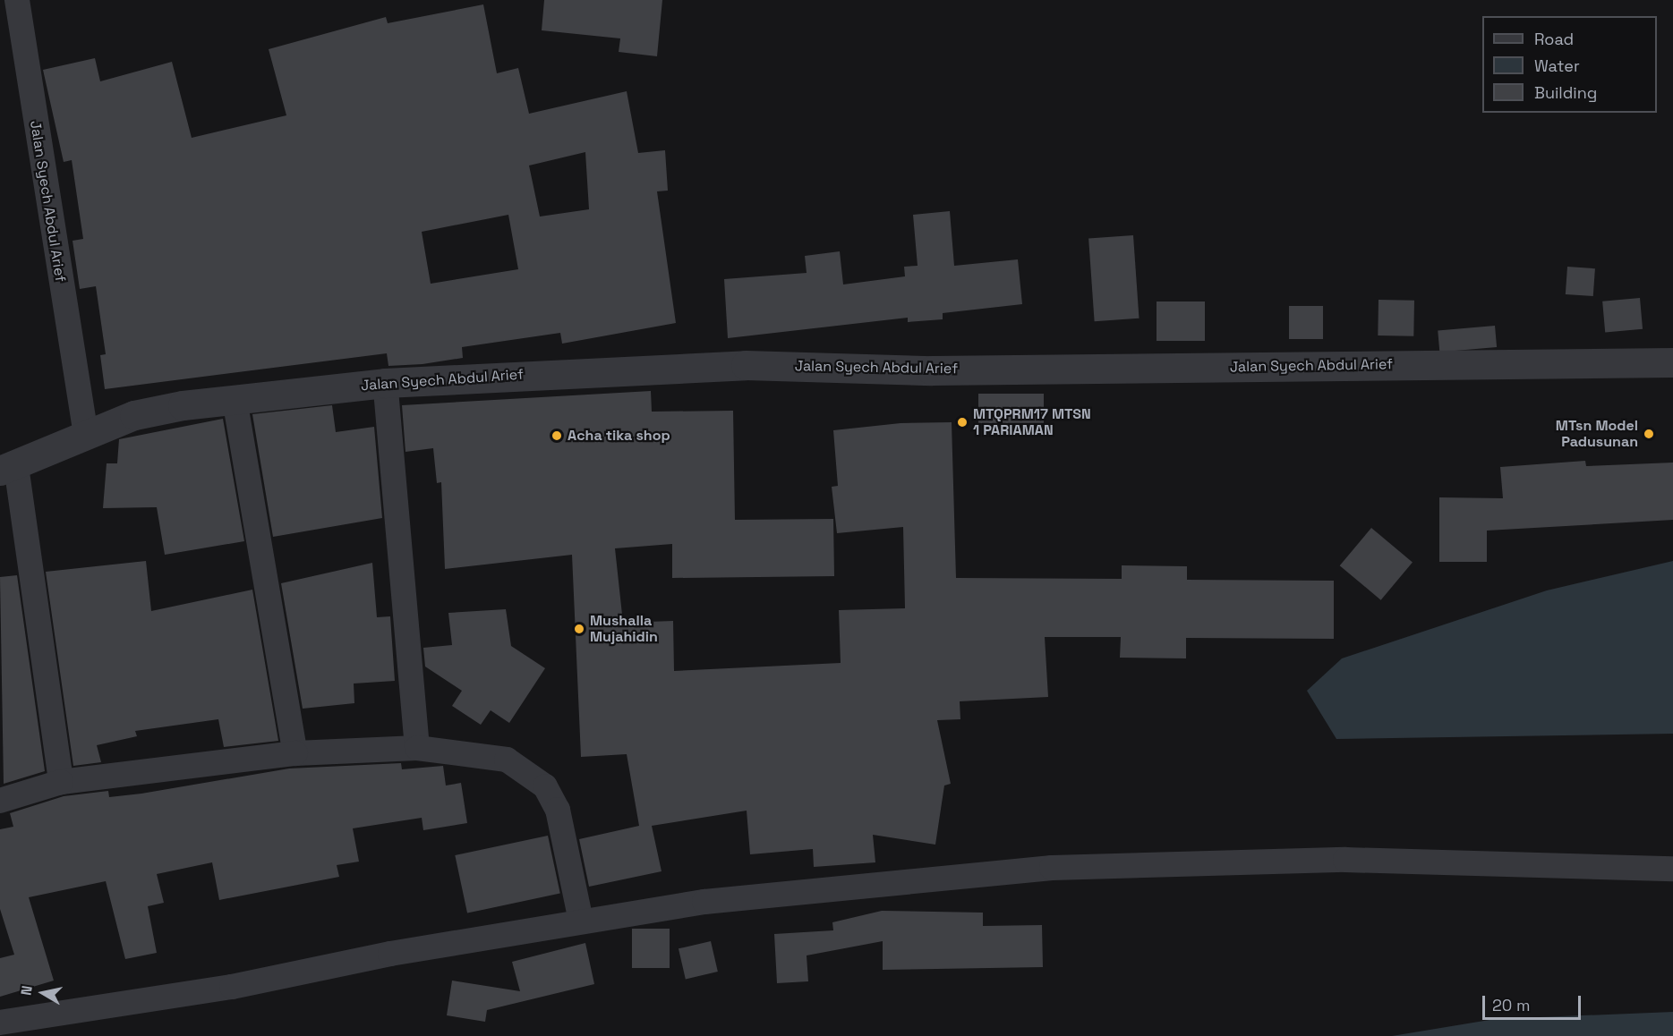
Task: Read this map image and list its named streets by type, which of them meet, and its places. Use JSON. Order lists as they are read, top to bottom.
{
  "streets": {
    "street": ["Jalan Syech Abdul Arief"]
  },
  "places": [
    "MTQPRM17 MTSN 1 PARIAMAN",
    "MTsn Model Padusunan",
    "Acha tika shop",
    "Mushalla Mujahidin"
  ],
  "legend": ["Road", "Water", "Building"],
  "scale_bar": "20 m",
  "north": "left"
}
